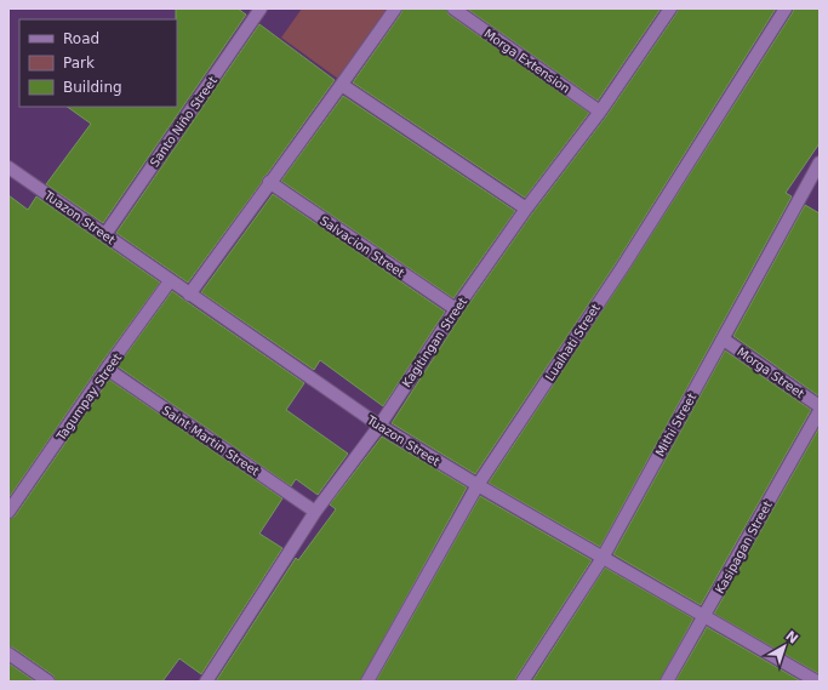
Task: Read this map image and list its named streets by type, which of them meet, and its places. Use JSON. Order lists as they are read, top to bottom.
{
  "streets": {
    "street": [
      "Morga Extension",
      "Santo Niño Street",
      "Tuazon Street",
      "Salvacion Street",
      "Kagitingan Street",
      "Lualhati Street",
      "Morga Street",
      "Tagumpay Street",
      "Mithi Street",
      "Saint Martin Street",
      "Kasipagan Street"
    ]
  },
  "crossings": [
    ["Morga Extension", "Kagitingan Street"],
    ["Santo Niño Street", "Tuazon Street"],
    ["Tuazon Street", "Kagitingan Street"],
    ["Tuazon Street", "Lualhati Street"],
    ["Tuazon Street", "Tagumpay Street"],
    ["Tuazon Street", "Mithi Street"],
    ["Tuazon Street", "Kasipagan Street"],
    ["Salvacion Street", "Kagitingan Street"],
    ["Kagitingan Street", "Saint Martin Street"],
    ["Morga Street", "Mithi Street"],
    ["Tagumpay Street", "Saint Martin Street"]
  ],
  "legend": ["Road", "Park", "Building"],
  "north": "top right"
}
